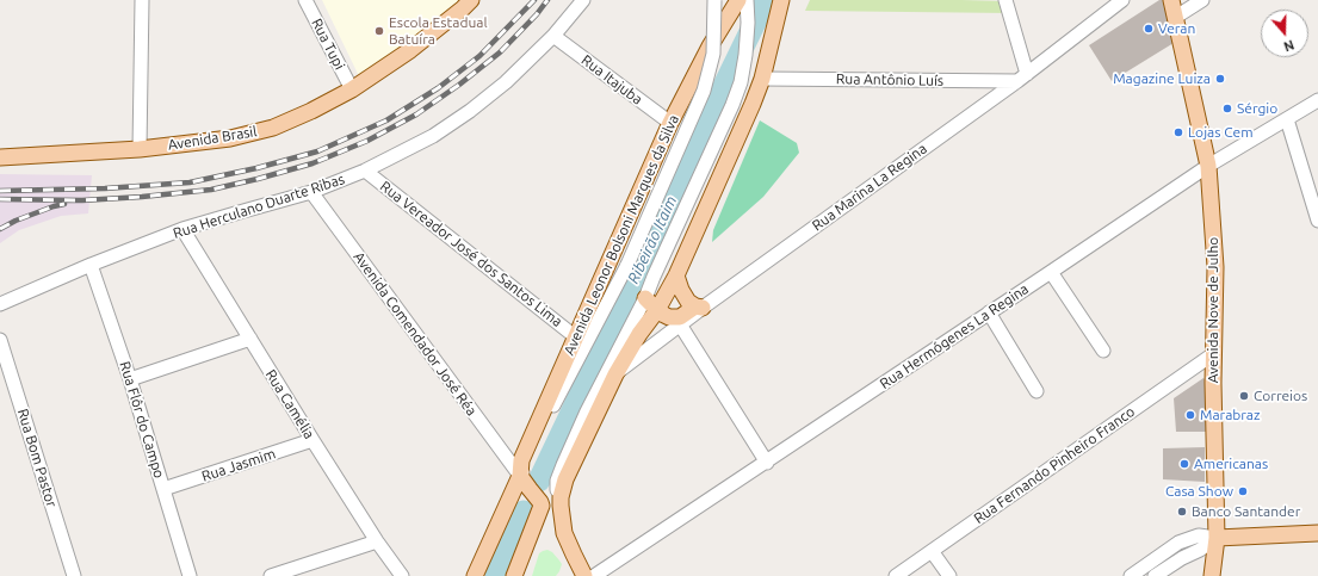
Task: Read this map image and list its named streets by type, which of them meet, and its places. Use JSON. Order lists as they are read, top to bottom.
{
  "streets": {
    "main road": ["Avenida Brasil", "Avenida Leonor Bolsoni Marques da Silva", "Avenida Nove de Julho"],
    "street": [
      "Rua Tupi",
      "Rua Itajuba",
      "Rua Antônio Luís",
      "Rua Marina La Regina",
      "Rua Herculano Duarte Ribas",
      "Rua Vereador José dos Santos Lima",
      "Avenida Comendador José Réa",
      "Rua Hermógenes La Regina",
      "Rua Camélia",
      "Rua Flôr do Campo",
      "Rua Bom Pastor",
      "Rua Jasmim",
      "Rua Fernando Pinheiro Franco"
    ]
  },
  "crossings": [
    ["Rua Tupi", "Avenida Brasil"],
    ["Rua Itajuba", "Rua Herculano Duarte Ribas"],
    ["Rua Itajuba", "Avenida Leonor Bolsoni Marques da Silva"],
    ["Rua Antônio Luís", "Rua Marina La Regina"],
    ["Rua Herculano Duarte Ribas", "Rua Vereador José dos Santos Lima"],
    ["Rua Herculano Duarte Ribas", "Avenida Comendador José Réa"],
    ["Rua Herculano Duarte Ribas", "Rua Camélia"],
    ["Rua Herculano Duarte Ribas", "Rua Flôr do Campo"],
    ["Avenida Leonor Bolsoni Marques da Silva", "Rua Vereador José dos Santos Lima"],
    ["Avenida Leonor Bolsoni Marques da Silva", "Avenida Comendador José Réa"],
    ["Avenida Nove de Julho", "Rua Hermógenes La Regina"],
    ["Avenida Nove de Julho", "Rua Fernando Pinheiro Franco"],
    ["Rua Camélia", "Rua Jasmim"],
    ["Rua Flôr do Campo", "Rua Jasmim"]
  ],
  "water": ["Ribeirão Itaim"],
  "places": [
    "Veran",
    "Escola Estadual Batuíra",
    "Magazine Luiza",
    "Sérgio",
    "Lojas Cem",
    "Correios",
    "Marabraz",
    "Americanas",
    "Casa Show",
    "Banco Santander"
  ],
  "north": "bottom"
}
